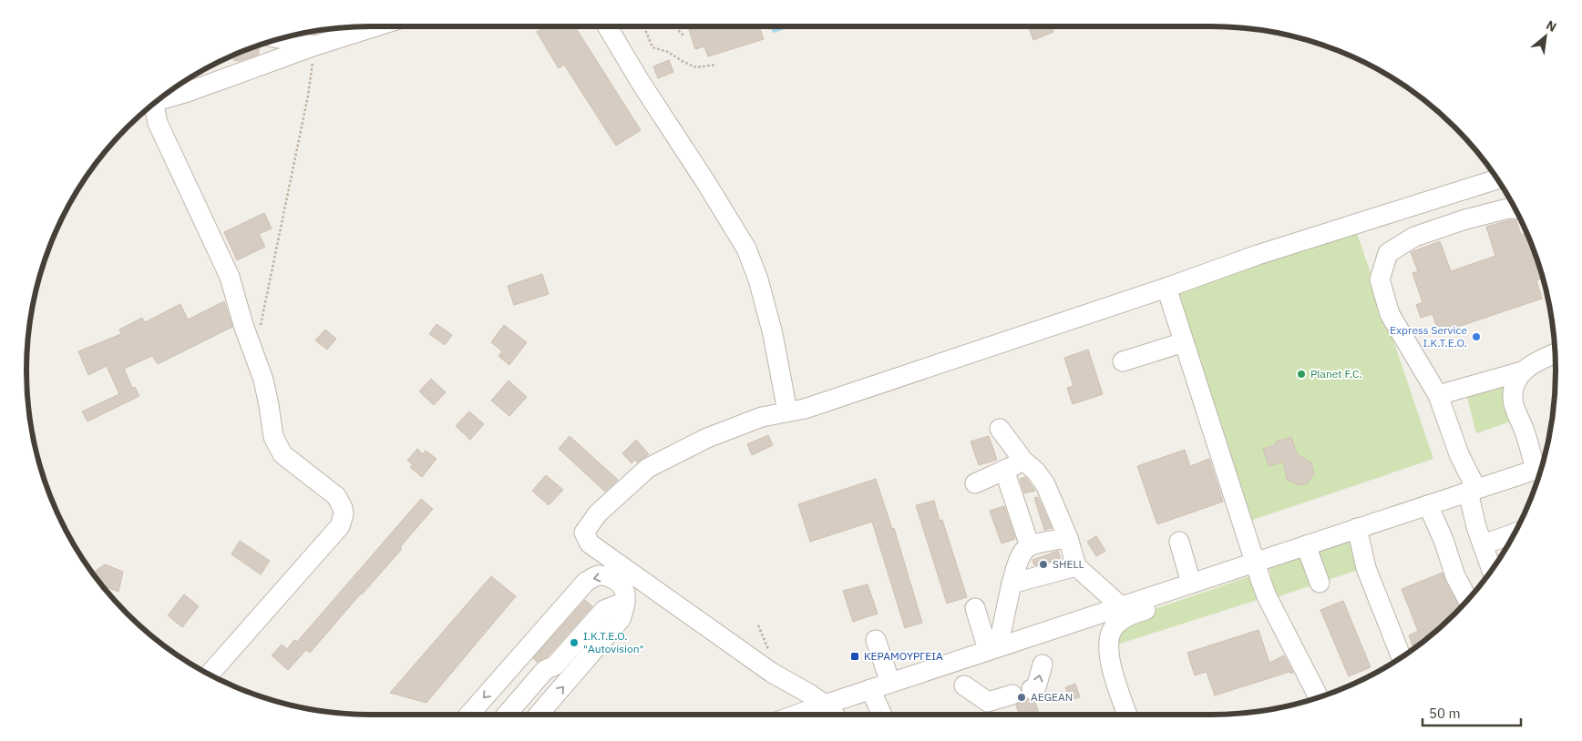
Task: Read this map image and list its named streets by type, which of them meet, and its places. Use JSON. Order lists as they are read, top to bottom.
{
  "places": {
    "other": [
      "Express Service Ι.Κ.Τ.Ε.Ο.",
      "Planet F.C.",
      "SHELL",
      "I.Κ.Τ.Ε.Ο. \"Autovision\"",
      "AEGEAN"
    ],
    "transit": ["ΚΕΡΑΜΟΥΡΓΕΙΑ"]
  },
  "scale_bar": "50 m",
  "north": "top right"
}
